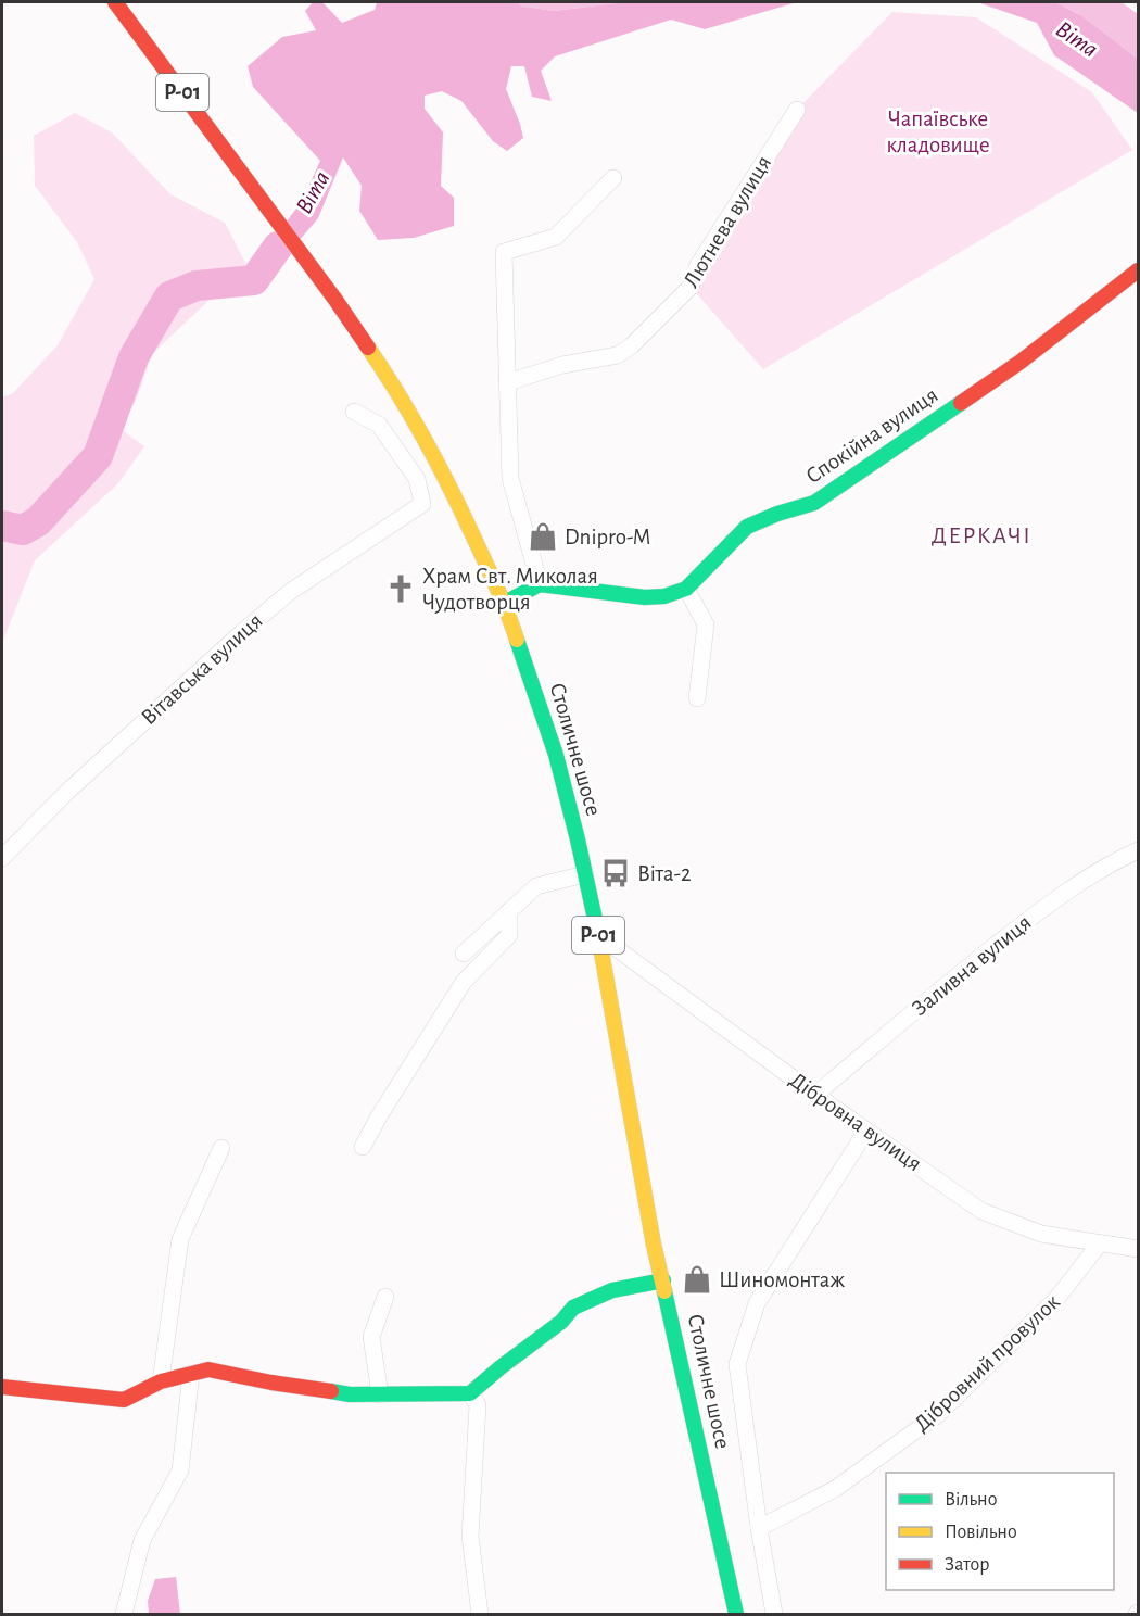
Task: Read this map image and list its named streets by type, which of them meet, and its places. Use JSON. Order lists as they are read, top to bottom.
{
  "streets": {
    "main road": ["Р-01", "Спокійна вулиця", "Столичне шосе"],
    "street": [
      "Лютнева вулиця",
      "Вітавська вулиця",
      "Заливна вулиця",
      "Дібровна вулиця",
      "Дібровний провулок"
    ]
  },
  "crossings": [
    ["Столичне шосе", "Дібровна вулиця"],
    ["Заливна вулиця", "Дібровна вулиця"],
    ["Дібровна вулиця", "Дібровний провулок"]
  ],
  "districts": ["ДЕРКАЧІ"],
  "water": ["Віта"],
  "parks": ["Чапаївське кладовище"],
  "places": {
    "shop": ["Dnipro-M", "Шиномонтаж"],
    "church": ["Храм Свт. Миколая Чудотворця"],
    "bus stop": ["Віта-2"]
  },
  "legend": ["Вільно", "Повільно", "Затор"]
}
